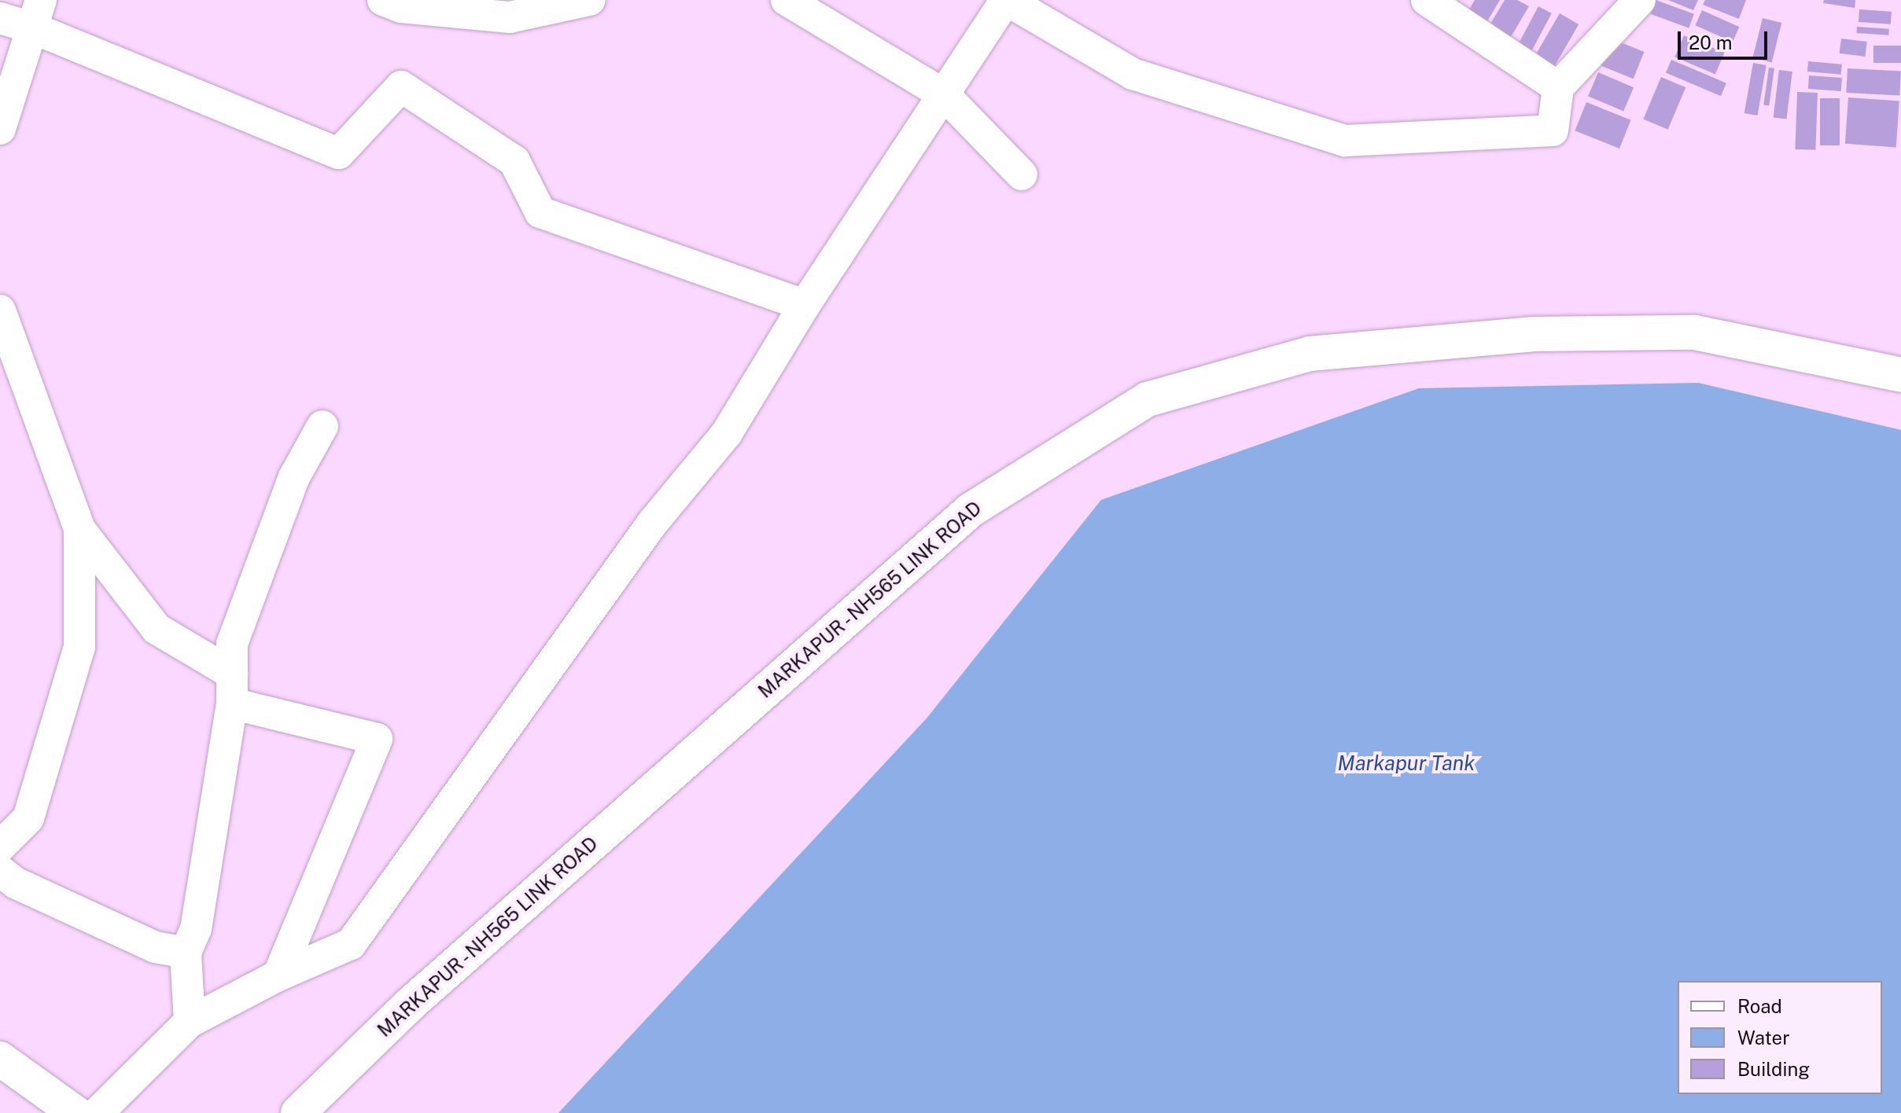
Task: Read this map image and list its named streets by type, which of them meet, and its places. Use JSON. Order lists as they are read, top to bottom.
{
  "streets": {
    "main road": ["MARKAPUR - NH565 LINK ROAD"]
  },
  "water": ["Markapur Tank"],
  "legend": ["Road", "Water", "Building"],
  "scale_bar": "20 m"
}
